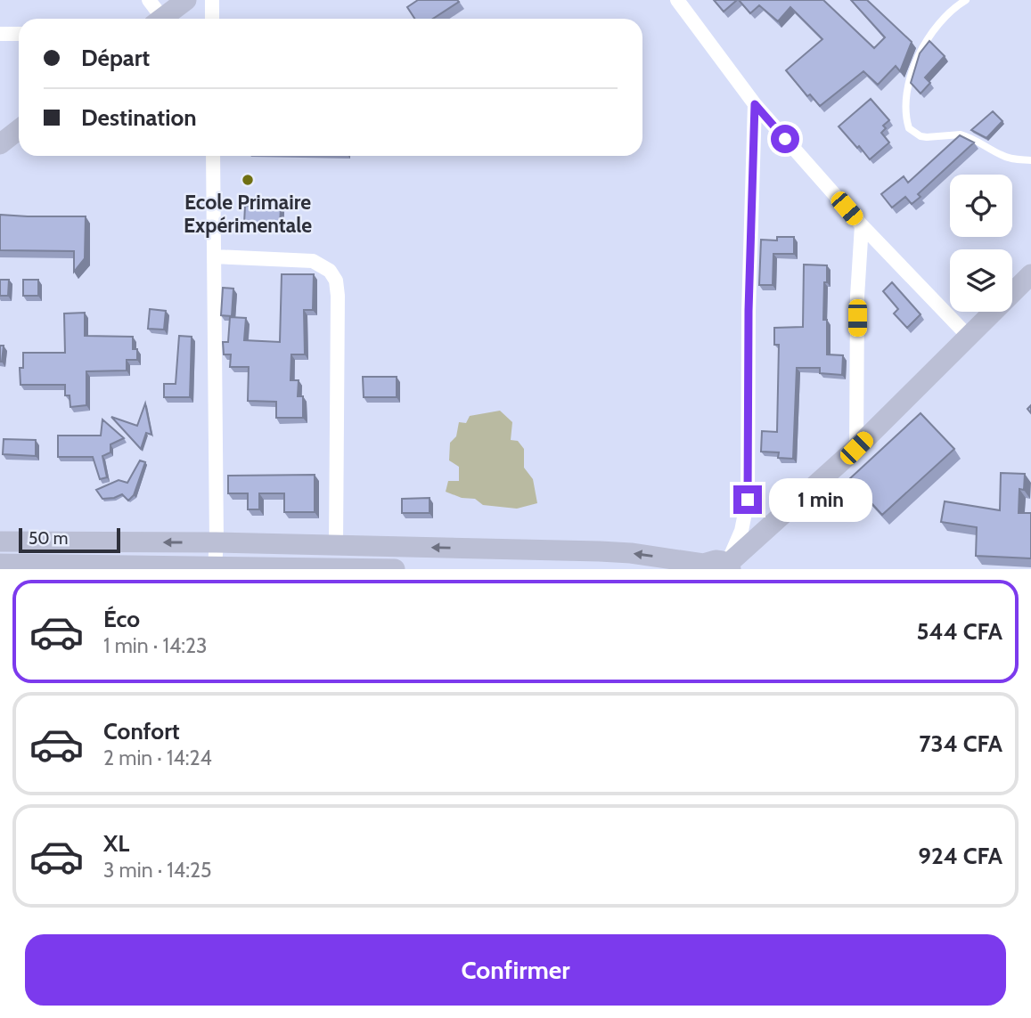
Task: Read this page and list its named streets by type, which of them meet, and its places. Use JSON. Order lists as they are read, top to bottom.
{
  "places": ["Ecole Primaire Expérimentale"],
  "scale_bar": "50 m",
  "page": {
    "banner": ["Départ", "Destination"],
    "bubble": "1 min",
    "scale": "50 m",
    "list": [
      {
        "name": "Éco",
        "note": "1 min · 14:23",
        "value": "544 CFA"
      },
      {
        "name": "Confort",
        "note": "2 min · 14:24",
        "value": "734 CFA"
      },
      {
        "name": "XL",
        "note": "3 min · 14:25",
        "value": "924 CFA"
      }
    ],
    "buttons": "Confirmer"
  }
}
